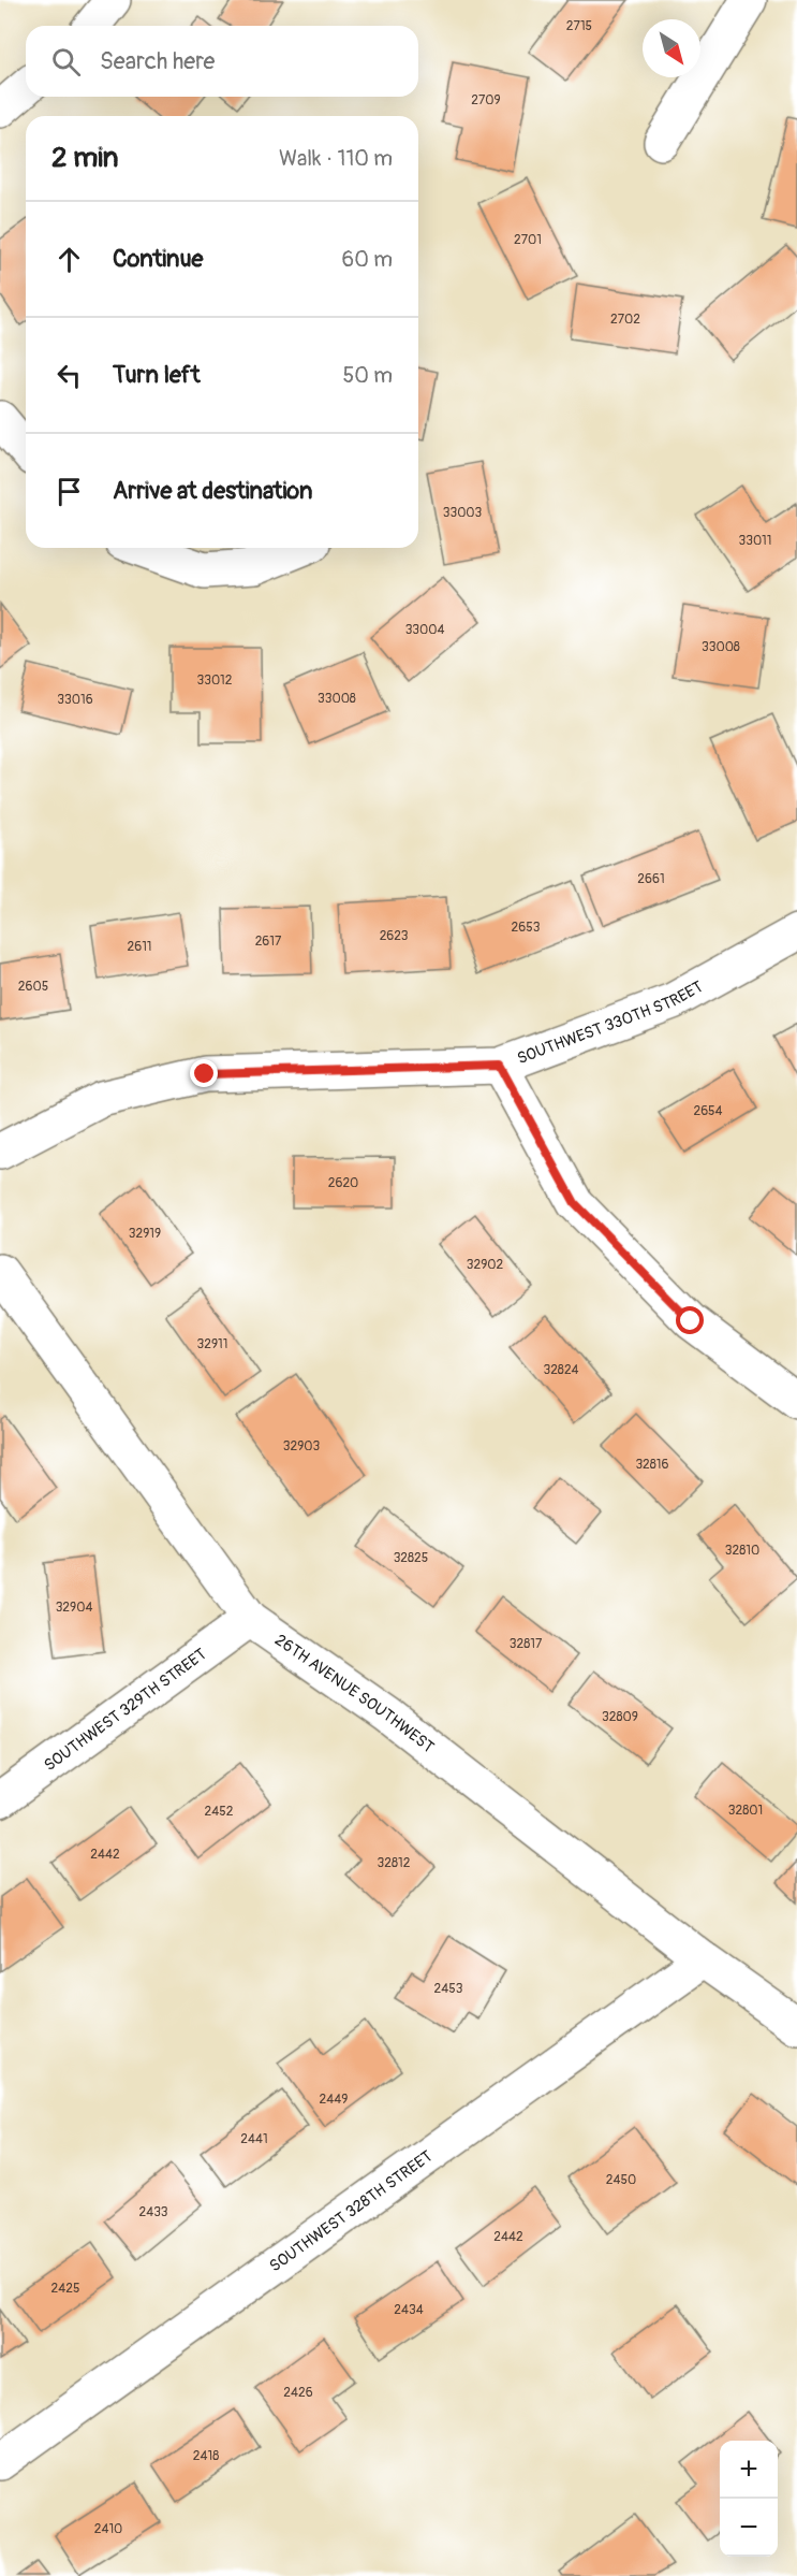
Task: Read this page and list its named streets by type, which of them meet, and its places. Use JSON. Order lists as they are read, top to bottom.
{
  "streets": {
    "street": [
      "SOUTHWEST 330TH STREET",
      "26TH AVENUE SOUTHWEST",
      "SOUTHWEST 329TH STREET",
      "SOUTHWEST 328TH STREET"
    ]
  },
  "crossings": [
    ["26TH AVENUE SOUTHWEST", "SOUTHWEST 329TH STREET"],
    ["26TH AVENUE SOUTHWEST", "SOUTHWEST 328TH STREET"]
  ],
  "house_numbers": [
    "2715",
    "2709",
    "2701",
    "2702",
    "33003",
    "33011",
    "33004",
    "33008",
    "33012",
    "33008",
    "33016",
    "2661",
    "2653",
    "2623",
    "2617",
    "2611",
    "2605",
    "2654",
    "2620",
    "32919",
    "32902",
    "32911",
    "32824",
    "32903",
    "32816",
    "32810",
    "32825",
    "32904",
    "32817",
    "32809",
    "32801",
    "2452",
    "2442",
    "32812",
    "2453",
    "2449",
    "2441",
    "2450",
    "2433",
    "2442",
    "2425",
    "2434",
    "2426",
    "2418",
    "2410"
  ],
  "north": "bottom right",
  "page": {
    "search": "Search here",
    "heading": ["2 min", "Walk · 110 m"],
    "list": [
      ["Continue", "60 m"],
      ["Turn left", "50 m"],
      "Arrive at destination"
    ],
    "map_buttons": ["+", "−"]
  }
}
